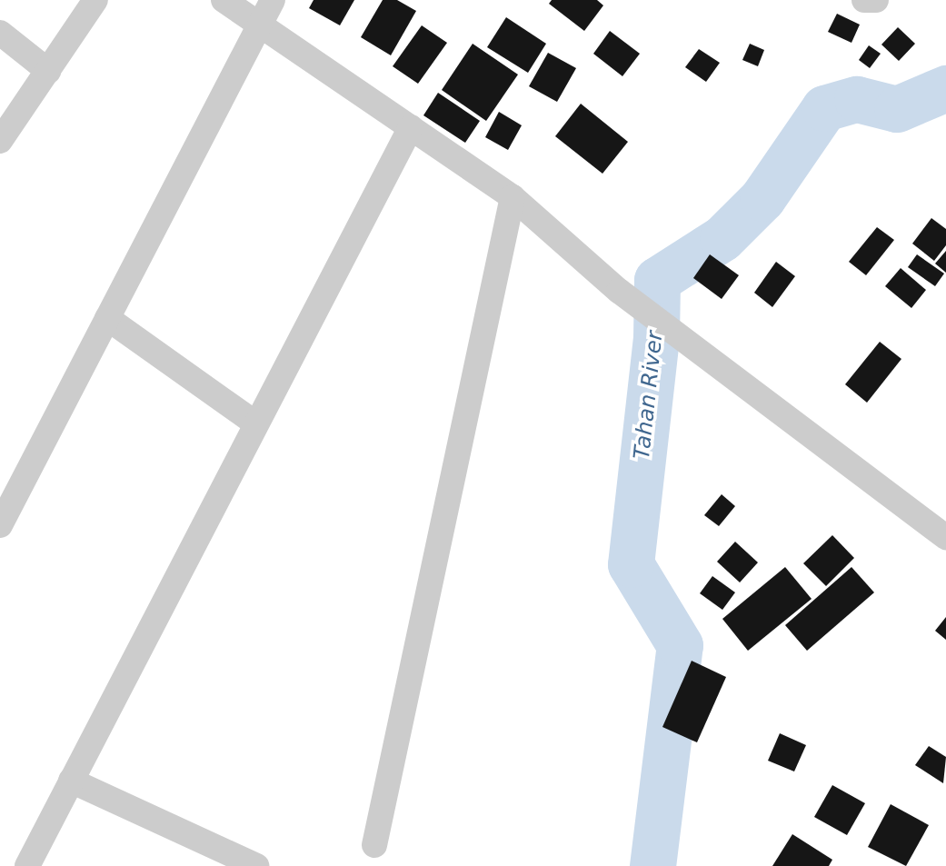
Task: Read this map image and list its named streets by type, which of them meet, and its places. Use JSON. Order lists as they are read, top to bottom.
{
  "water": ["Tahan River"]
}
